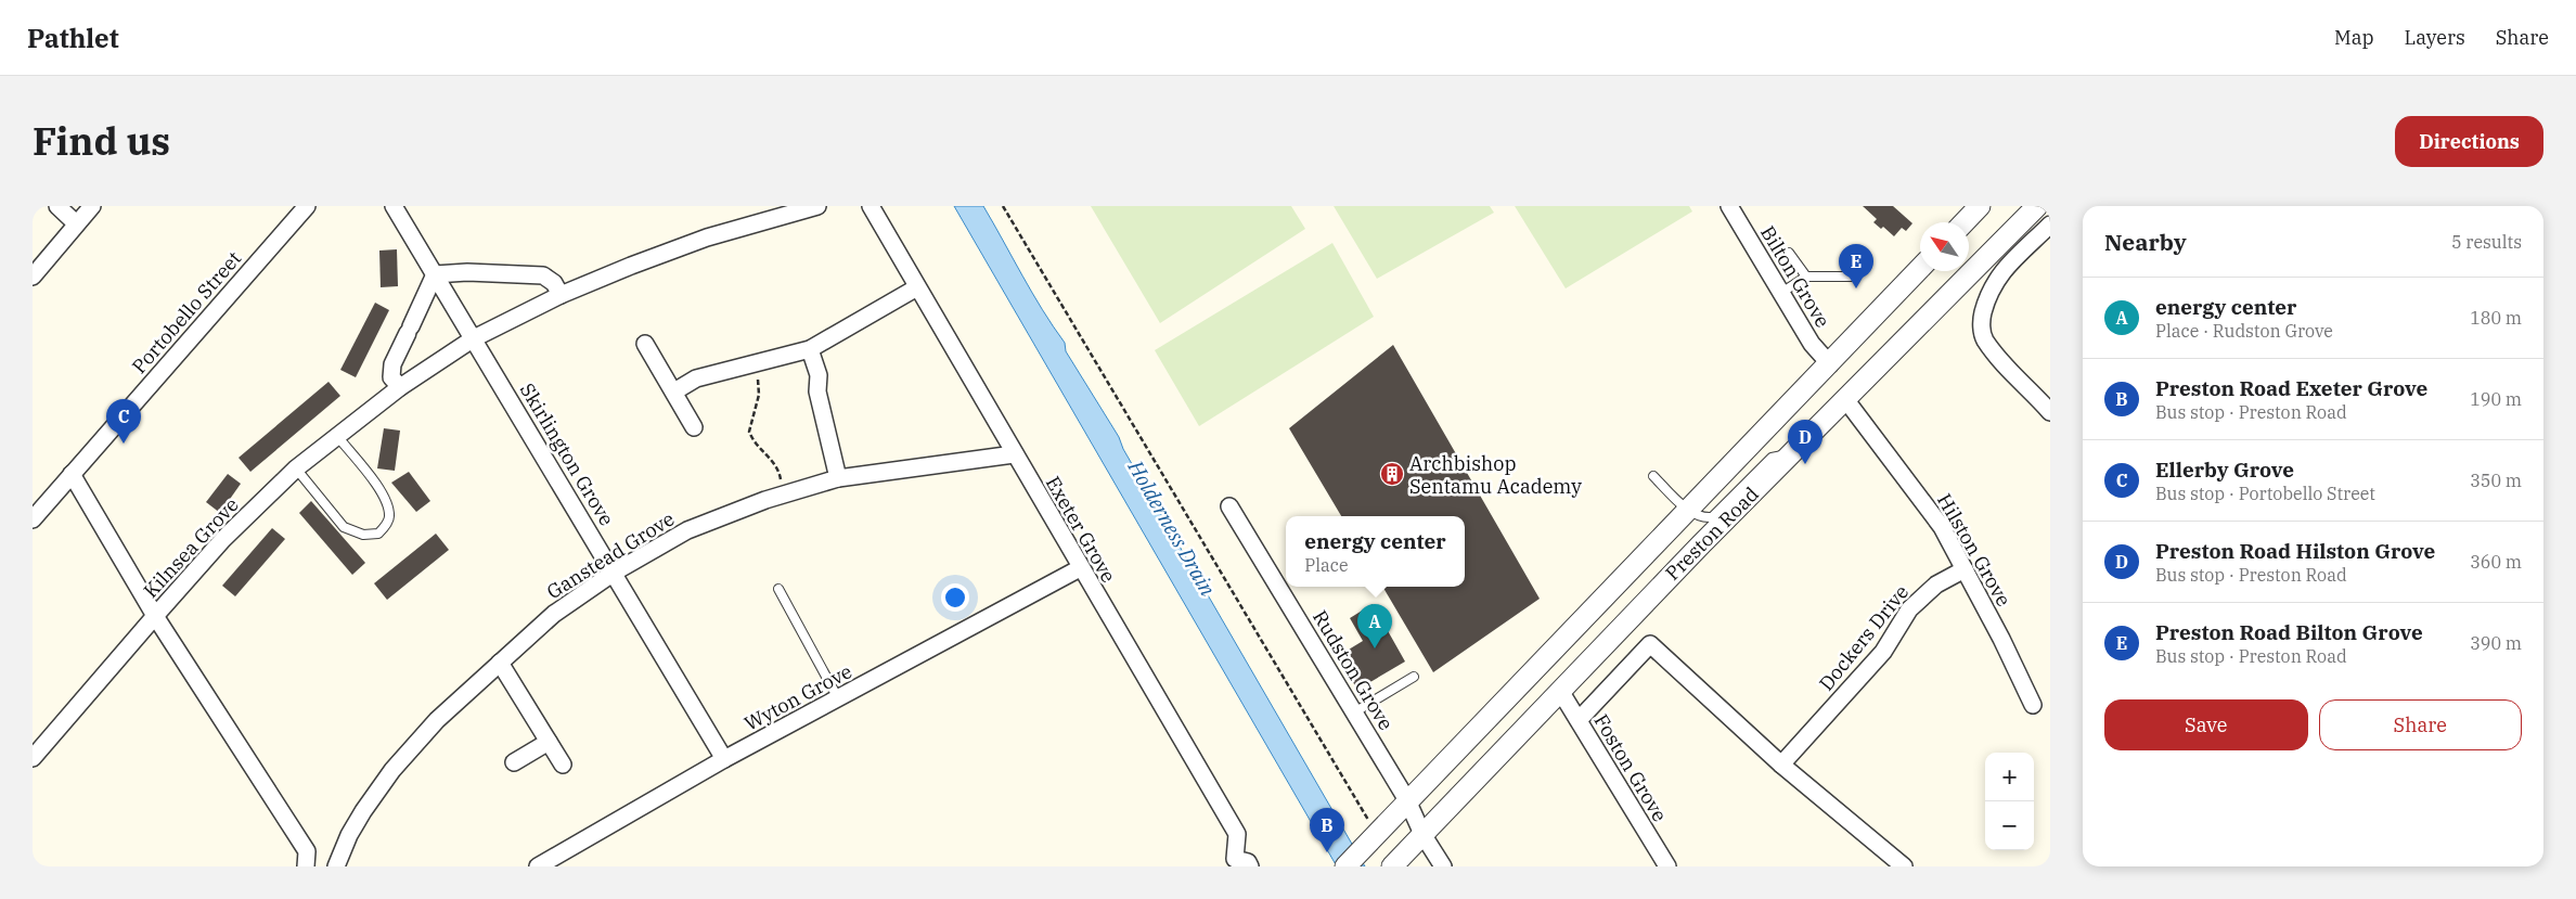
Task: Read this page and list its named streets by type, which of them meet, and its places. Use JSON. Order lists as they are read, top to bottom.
{
  "streets": {
    "street": [
      "Bilton Grove",
      "Portobello Street",
      "Skirlington Grove",
      "Exeter Grove",
      "Preston Road",
      "Kilnsea Grove",
      "Hilston Grove",
      "Ganstead Grove",
      "Dockers Drive",
      "Rudston Grove",
      "Wyton Grove",
      "Foston Grove"
    ]
  },
  "crossings": [
    ["Bilton Grove", "Preston Road"],
    ["Skirlington Grove", "Kilnsea Grove"],
    ["Skirlington Grove", "Ganstead Grove"],
    ["Skirlington Grove", "Wyton Grove"],
    ["Exeter Grove", "Ganstead Grove"],
    ["Exeter Grove", "Wyton Grove"],
    ["Preston Road", "Hilston Grove"],
    ["Preston Road", "Rudston Grove"],
    ["Preston Road", "Foston Grove"],
    ["Hilston Grove", "Dockers Drive"]
  ],
  "water": ["Holderness Drain"],
  "places": {
    "building": ["Archbishop Sentamu Academy"]
  },
  "north": "top left",
  "page": {
    "header": "Pathlet",
    "nav": ["Map", "Layers", "Share"],
    "title": "Find us",
    "buttons": [
      "Directions",
      ["Save", "Share"]
    ],
    "heading": ["Nearby", "5 results"],
    "pins": [
      "E",
      "C",
      "D",
      "A",
      "B"
    ],
    "list": [
      {
        "mark": "A",
        "name": "energy center",
        "note": "Place · Rudston Grove",
        "value": "180 m"
      },
      {
        "mark": "B",
        "name": "Preston Road Exeter Grove",
        "note": "Bus stop · Preston Road",
        "value": "190 m"
      },
      {
        "mark": "C",
        "name": "Ellerby Grove",
        "note": "Bus stop · Portobello Street",
        "value": "350 m"
      },
      {
        "mark": "D",
        "name": "Preston Road Hilston Grove",
        "note": "Bus stop · Preston Road",
        "value": "360 m"
      },
      {
        "mark": "E",
        "name": "Preston Road Bilton Grove",
        "note": "Bus stop · Preston Road",
        "value": "390 m"
      }
    ],
    "popup": ["energy center", "Place"],
    "map_buttons": ["+", "−"]
  }
}
